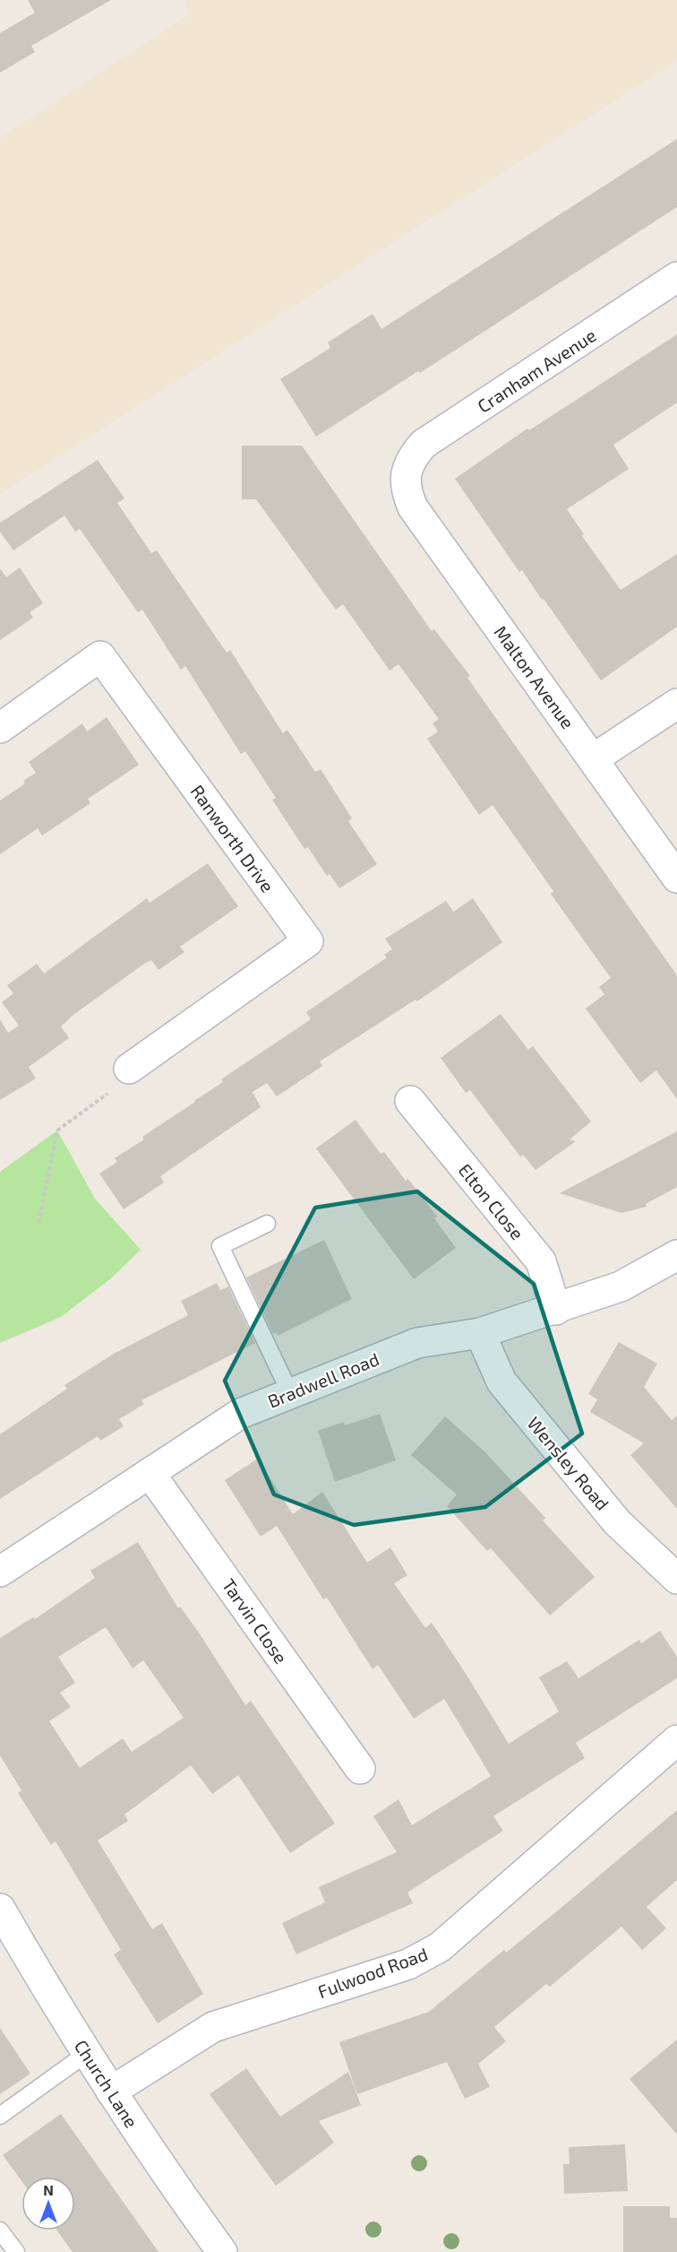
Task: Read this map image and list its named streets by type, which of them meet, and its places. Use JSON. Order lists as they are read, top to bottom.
{
  "streets": {
    "street": [
      "Cranham Avenue",
      "Malton Avenue",
      "Ranworth Drive",
      "Elton Close",
      "Bradwell Road",
      "Wensley Road",
      "Tarvin Close",
      "Fulwood Road",
      "Church Lane"
    ]
  },
  "crossings": [
    ["Cranham Avenue", "Malton Avenue"],
    ["Elton Close", "Bradwell Road"],
    ["Bradwell Road", "Wensley Road"],
    ["Bradwell Road", "Tarvin Close"],
    ["Fulwood Road", "Church Lane"]
  ],
  "north": "top"
}
